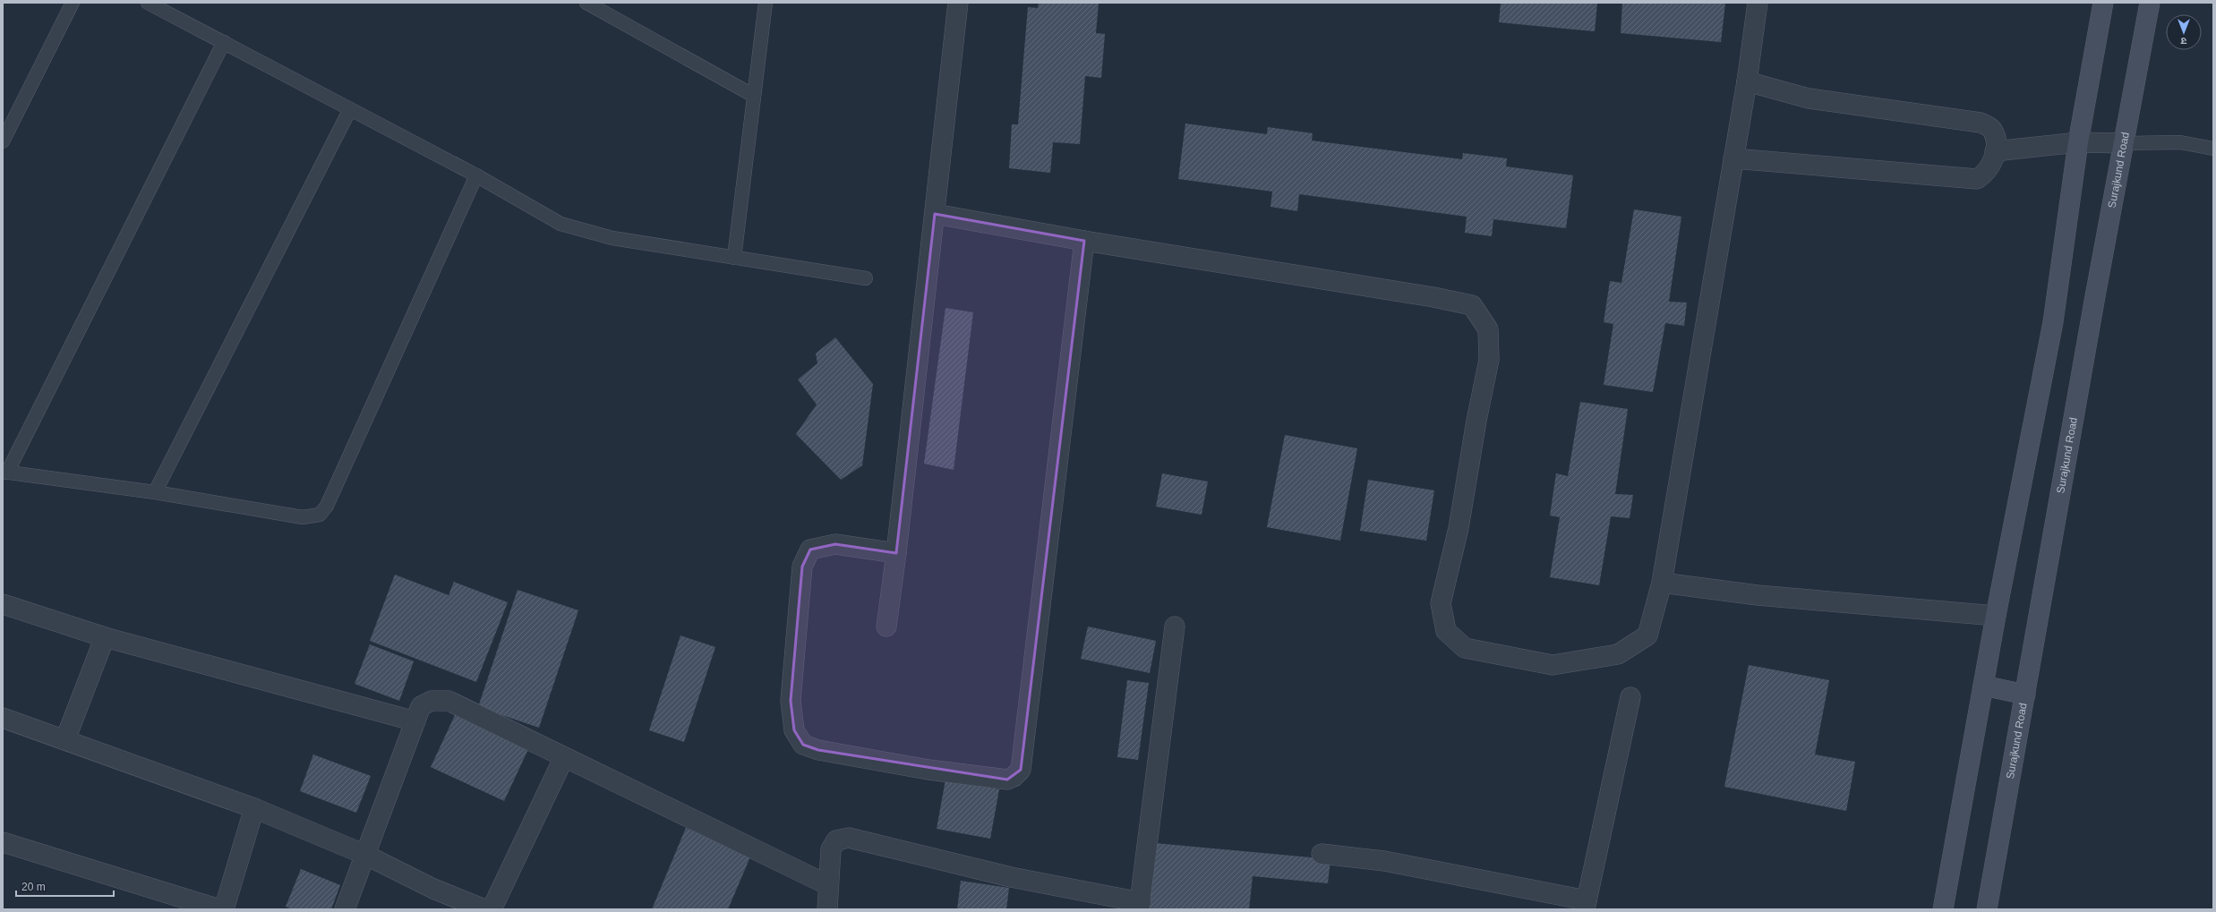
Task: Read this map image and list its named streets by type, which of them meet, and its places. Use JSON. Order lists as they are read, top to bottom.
{
  "streets": {
    "main road": ["Surajkund Road"]
  },
  "scale_bar": "20 m",
  "north": "bottom"
}
